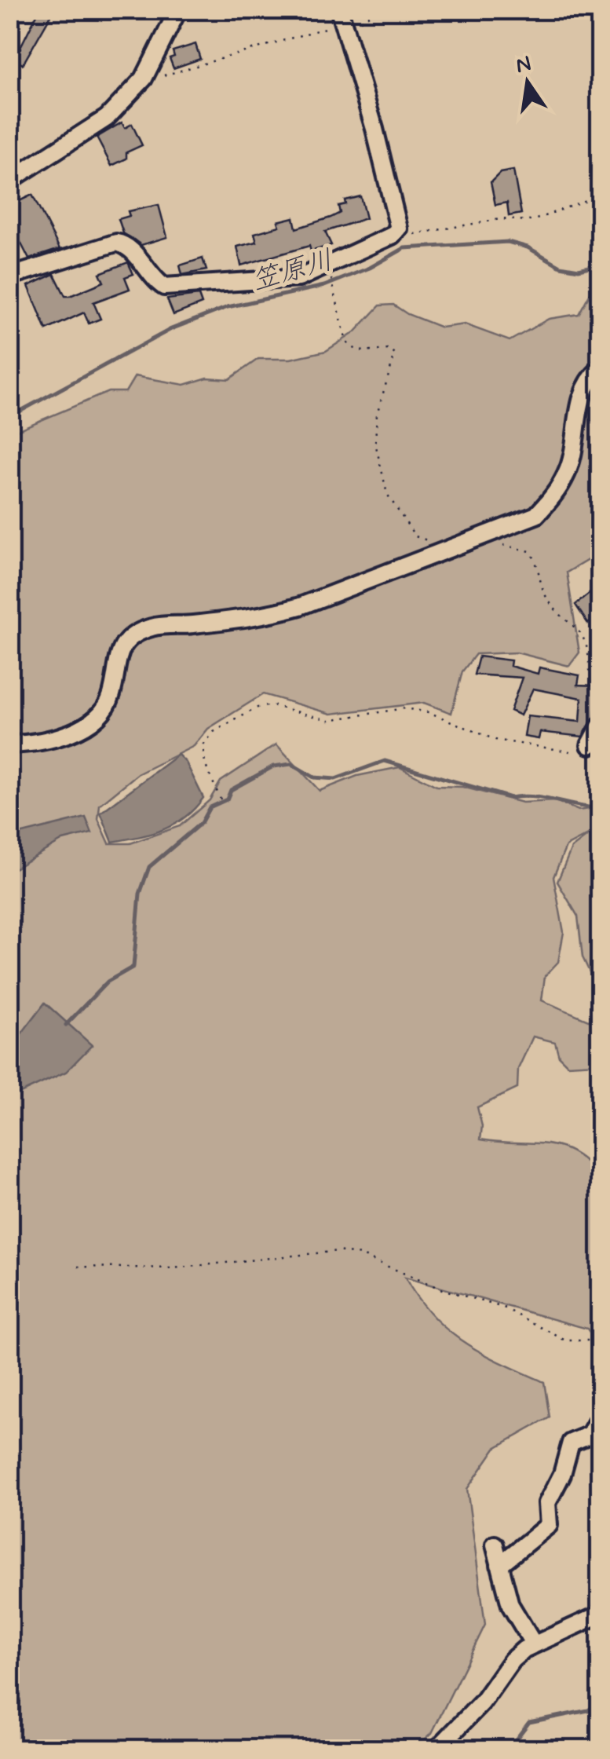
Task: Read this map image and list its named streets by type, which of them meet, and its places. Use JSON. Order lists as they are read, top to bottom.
{
  "water": ["笠原川"],
  "north": "top"
}
